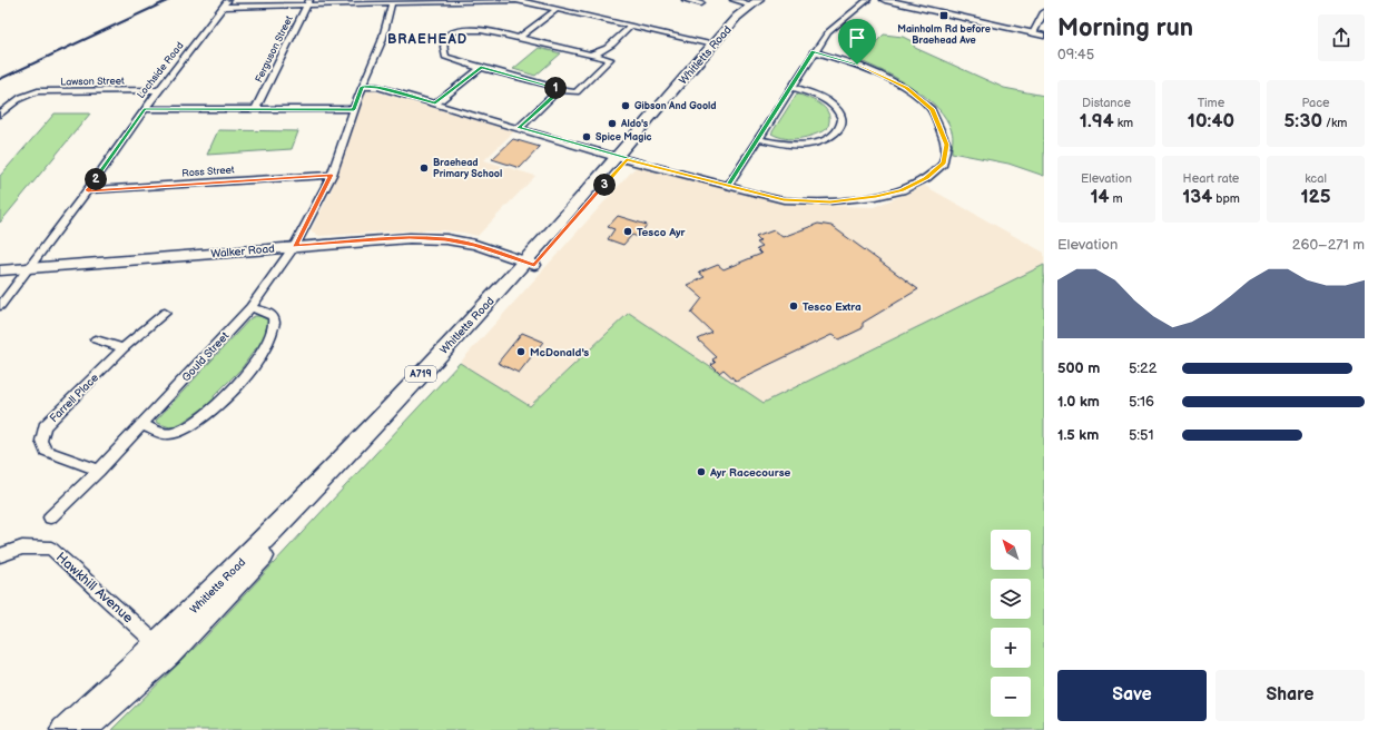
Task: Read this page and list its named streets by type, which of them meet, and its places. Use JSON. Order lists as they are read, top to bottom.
{
  "streets": {
    "main road": ["Whitletts Road", "A719"],
    "street": [
      "Ferguson Street",
      "Lochside Road",
      "Lawson Street",
      "Ross Street",
      "Walker Road",
      "Gould Street",
      "Farrell Place",
      "Hawkhill Avenue"
    ]
  },
  "crossings": [
    ["Whitletts Road", "Walker Road"],
    ["Whitletts Road", "Hawkhill Avenue"],
    ["Lochside Road", "Lawson Street"],
    ["Lochside Road", "Ross Street"],
    ["Lochside Road", "Walker Road"],
    ["Ross Street", "Gould Street"],
    ["Walker Road", "Gould Street"],
    ["Gould Street", "Farrell Place"]
  ],
  "districts": ["BRAEHEAD"],
  "places": {
    "transit": ["Mainholm Rd before Braehead Ave"],
    "other": [
      "Gibson And Goold",
      "Aldo's",
      "Spice Magic",
      "Braehead Primary School",
      "Tesco Ayr",
      "Tesco Extra",
      "McDonald's",
      "Ayr Racecourse"
    ]
  },
  "north": "top left",
  "page": {
    "heading": ["Morning run", "09:45"],
    "stats": [
      ["Distance", "1.94 km"],
      ["Time", "10:40"],
      ["Pace", "5:30 /km"],
      ["Elevation", "14 m"],
      ["Heart rate", "134 bpm"],
      ["kcal", "125"]
    ],
    "pins": ["1", "2", "3"],
    "chart": ["Elevation", "260–271 m"],
    "list": [
      {
        "name": "500 m",
        "note": "5:22"
      },
      {
        "name": "1.0 km",
        "note": "5:16"
      },
      {
        "name": "1.5 km",
        "note": "5:51"
      }
    ],
    "map_buttons": ["+", "−"],
    "buttons": ["Save", "Share"]
  }
}
